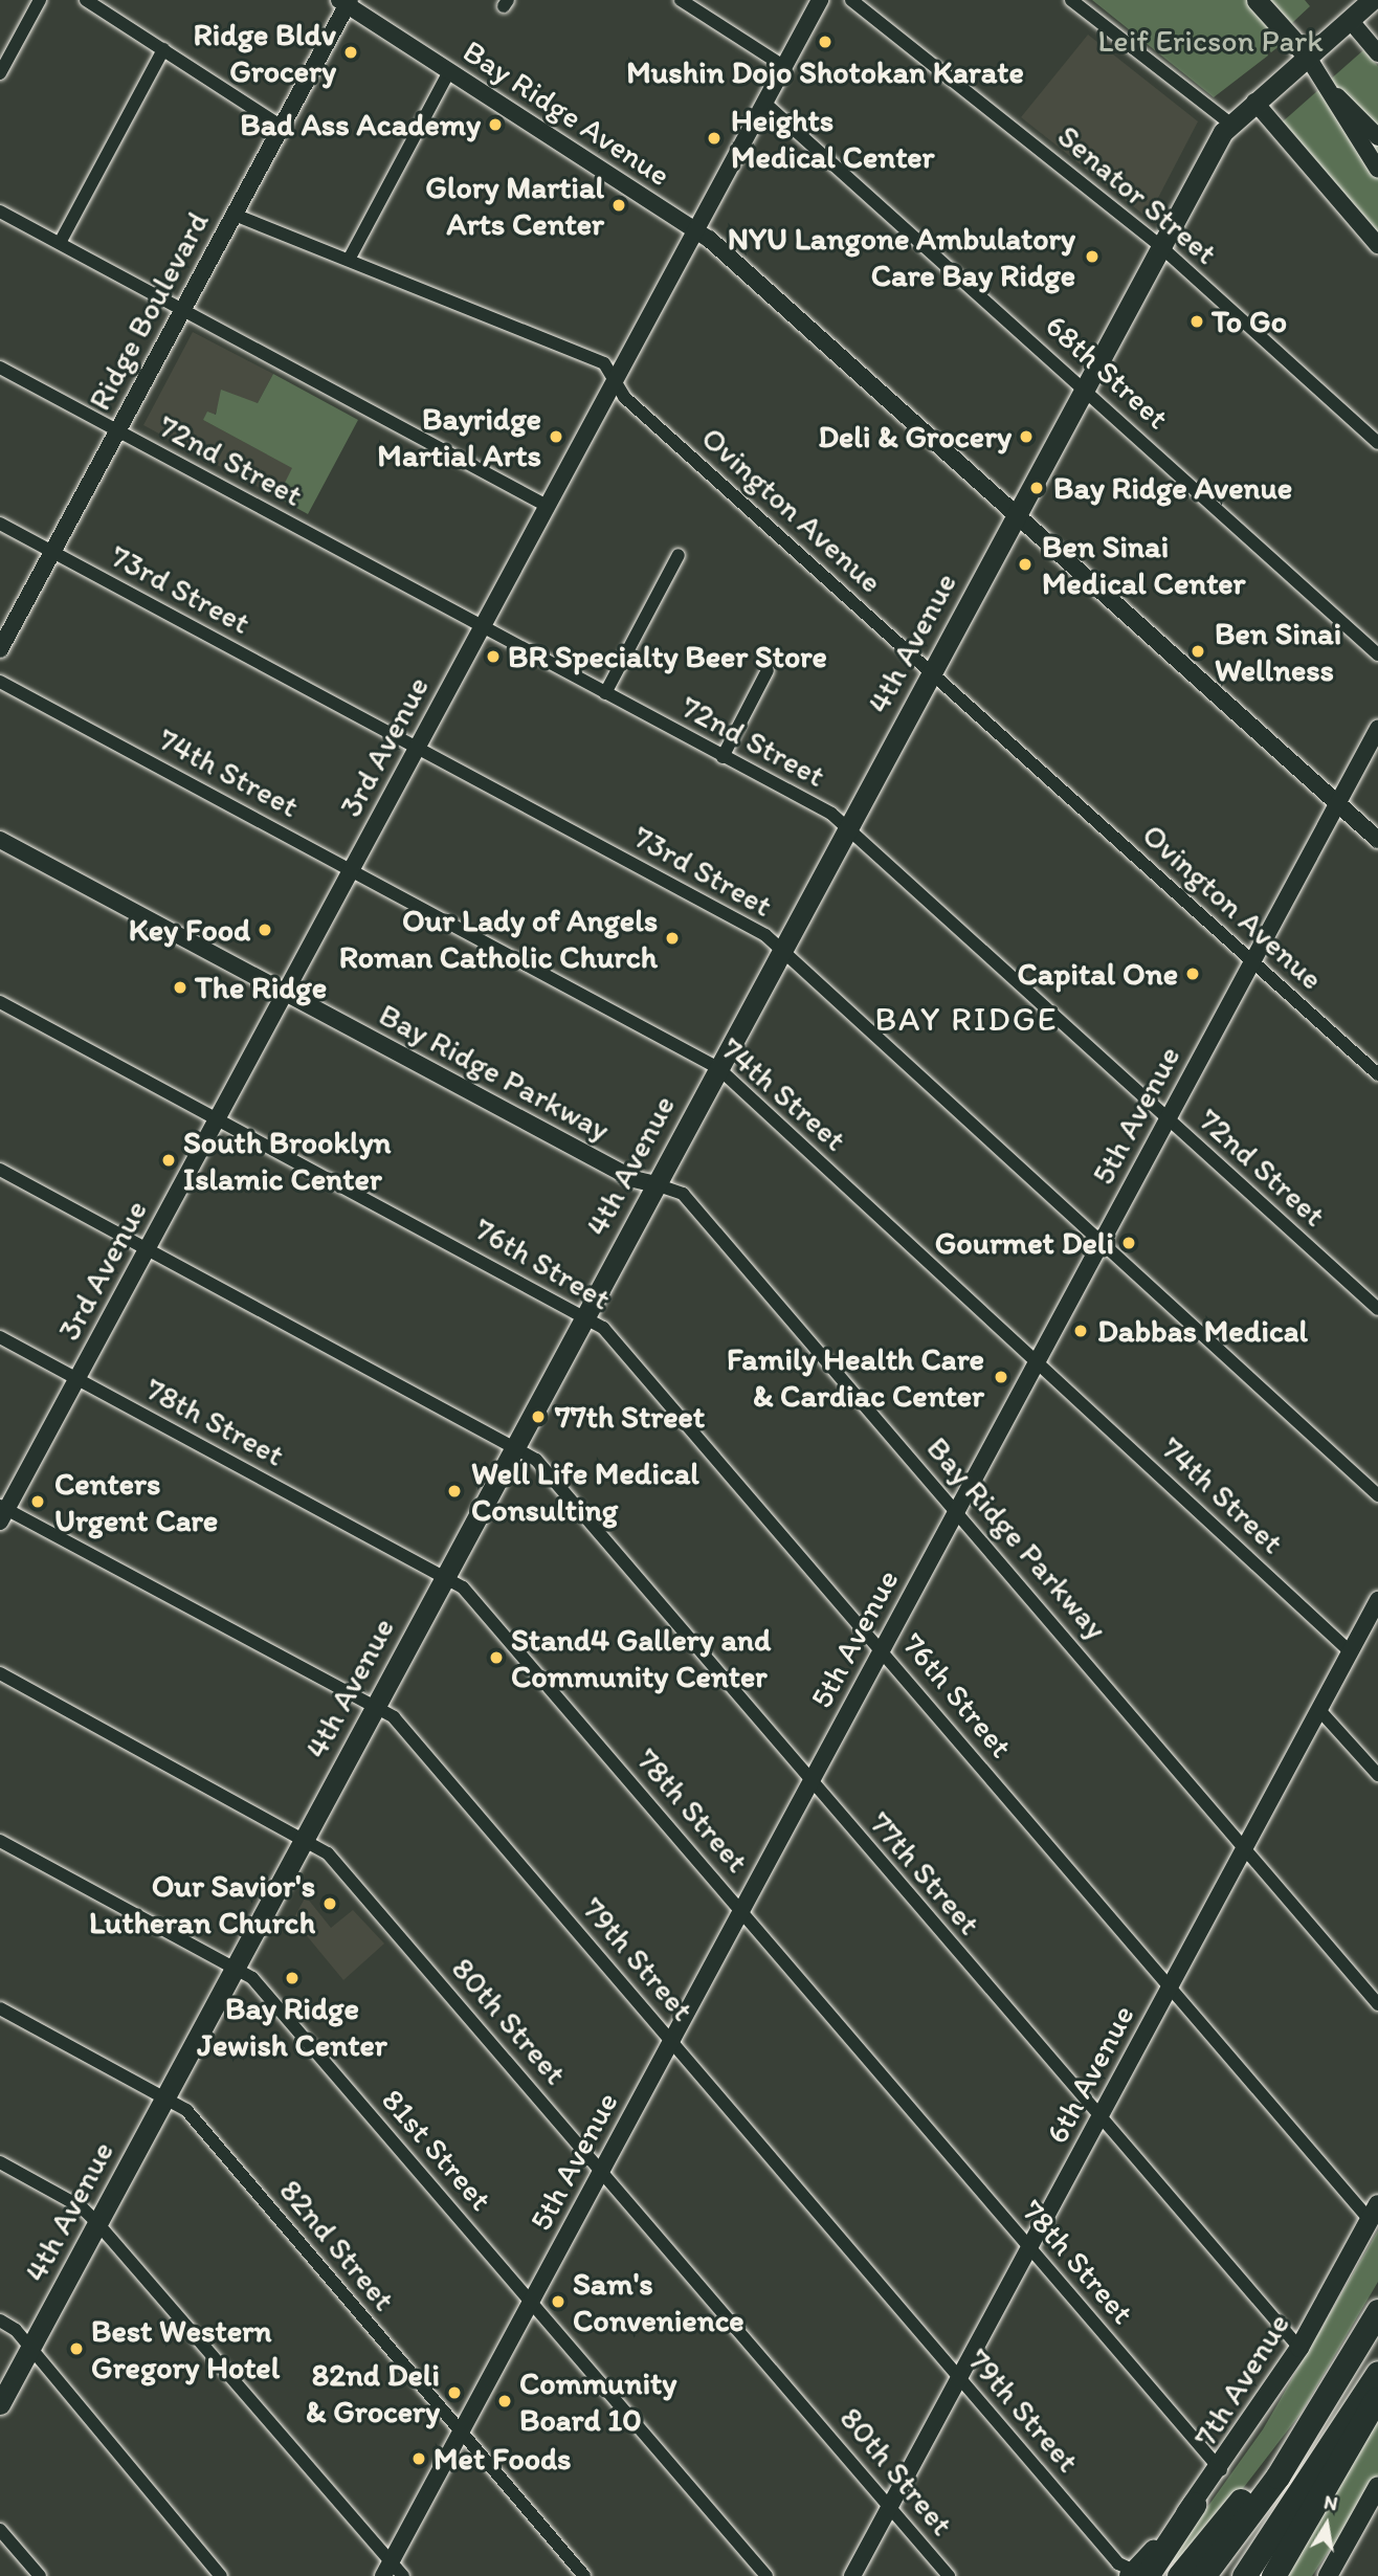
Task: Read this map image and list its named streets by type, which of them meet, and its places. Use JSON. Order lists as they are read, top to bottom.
{
  "streets": {
    "main road": ["4th Avenue", "7th Avenue"],
    "street": [
      "Bay Ridge Avenue",
      "Senator Street",
      "Ridge Boulevard",
      "68th Street",
      "72nd Street",
      "Ovington Avenue",
      "73rd Street",
      "3rd Avenue",
      "74th Street",
      "Bay Ridge Parkway",
      "5th Avenue",
      "76th Street",
      "78th Street",
      "77th Street",
      "79th Street",
      "80th Street",
      "6th Avenue",
      "81st Street",
      "82nd Street"
    ]
  },
  "crossings": [
    ["Bay Ridge Avenue", "Ridge Boulevard"],
    ["Bay Ridge Avenue", "4th Avenue"],
    ["Bay Ridge Avenue", "3rd Avenue"],
    ["Bay Ridge Avenue", "5th Avenue"],
    ["Senator Street", "4th Avenue"],
    ["Ridge Boulevard", "72nd Street"],
    ["Ridge Boulevard", "Ovington Avenue"],
    ["Ridge Boulevard", "73rd Street"],
    ["68th Street", "4th Avenue"],
    ["68th Street", "3rd Avenue"],
    ["72nd Street", "4th Avenue"],
    ["72nd Street", "3rd Avenue"],
    ["72nd Street", "5th Avenue"],
    ["Ovington Avenue", "4th Avenue"],
    ["Ovington Avenue", "3rd Avenue"],
    ["Ovington Avenue", "5th Avenue"],
    ["73rd Street", "4th Avenue"],
    ["73rd Street", "3rd Avenue"],
    ["73rd Street", "5th Avenue"],
    ["4th Avenue", "74th Street"],
    ["4th Avenue", "Bay Ridge Parkway"],
    ["4th Avenue", "76th Street"],
    ["4th Avenue", "78th Street"],
    ["4th Avenue", "77th Street"],
    ["4th Avenue", "79th Street"],
    ["4th Avenue", "80th Street"],
    ["4th Avenue", "81st Street"],
    ["4th Avenue", "82nd Street"],
    ["3rd Avenue", "74th Street"],
    ["3rd Avenue", "Bay Ridge Parkway"],
    ["3rd Avenue", "76th Street"],
    ["3rd Avenue", "78th Street"],
    ["3rd Avenue", "77th Street"],
    ["3rd Avenue", "79th Street"],
    ["74th Street", "5th Avenue"],
    ["74th Street", "6th Avenue"],
    ["Bay Ridge Parkway", "5th Avenue"],
    ["Bay Ridge Parkway", "6th Avenue"],
    ["5th Avenue", "76th Street"],
    ["5th Avenue", "78th Street"],
    ["5th Avenue", "77th Street"],
    ["5th Avenue", "79th Street"],
    ["5th Avenue", "80th Street"],
    ["5th Avenue", "81st Street"],
    ["5th Avenue", "82nd Street"],
    ["76th Street", "6th Avenue"],
    ["76th Street", "7th Avenue"],
    ["78th Street", "6th Avenue"],
    ["78th Street", "7th Avenue"],
    ["77th Street", "6th Avenue"],
    ["77th Street", "7th Avenue"],
    ["79th Street", "6th Avenue"],
    ["80th Street", "6th Avenue"]
  ],
  "districts": ["BAY RIDGE"],
  "parks": ["Leif Ericson Park"],
  "places": [
    "Mushin Dojo Shotokan Karate",
    "Ridge Bldv Grocery",
    "Bad Ass Academy",
    "Heights Medical Center",
    "Glory Martial Arts Center",
    "NYU Langone Ambulatory Care Bay Ridge",
    "To Go",
    "Bayridge Martial Arts",
    "Deli & Grocery",
    "Bay Ridge Avenue",
    "Ben Sinai Medical Center",
    "Ben Sinai Wellness",
    "BR Specialty Beer Store",
    "Key Food",
    "Our Lady of Angels Roman Catholic Church",
    "Capital One",
    "The Ridge",
    "South Brooklyn Islamic Center",
    "Gourmet Deli",
    "Dabbas Medical",
    "Family Health Care & Cardiac Center",
    "77th Street",
    "Well Life Medical Consulting",
    "Centers Urgent Care",
    "Stand4 Gallery and Community Center",
    "Our Savior's Lutheran Church",
    "Bay Ridge Jewish Center",
    "Sam's Convenience",
    "Best Western Gregory Hotel",
    "82nd Deli & Grocery",
    "Community Board 10",
    "Met Foods"
  ],
  "north": "top"
}
